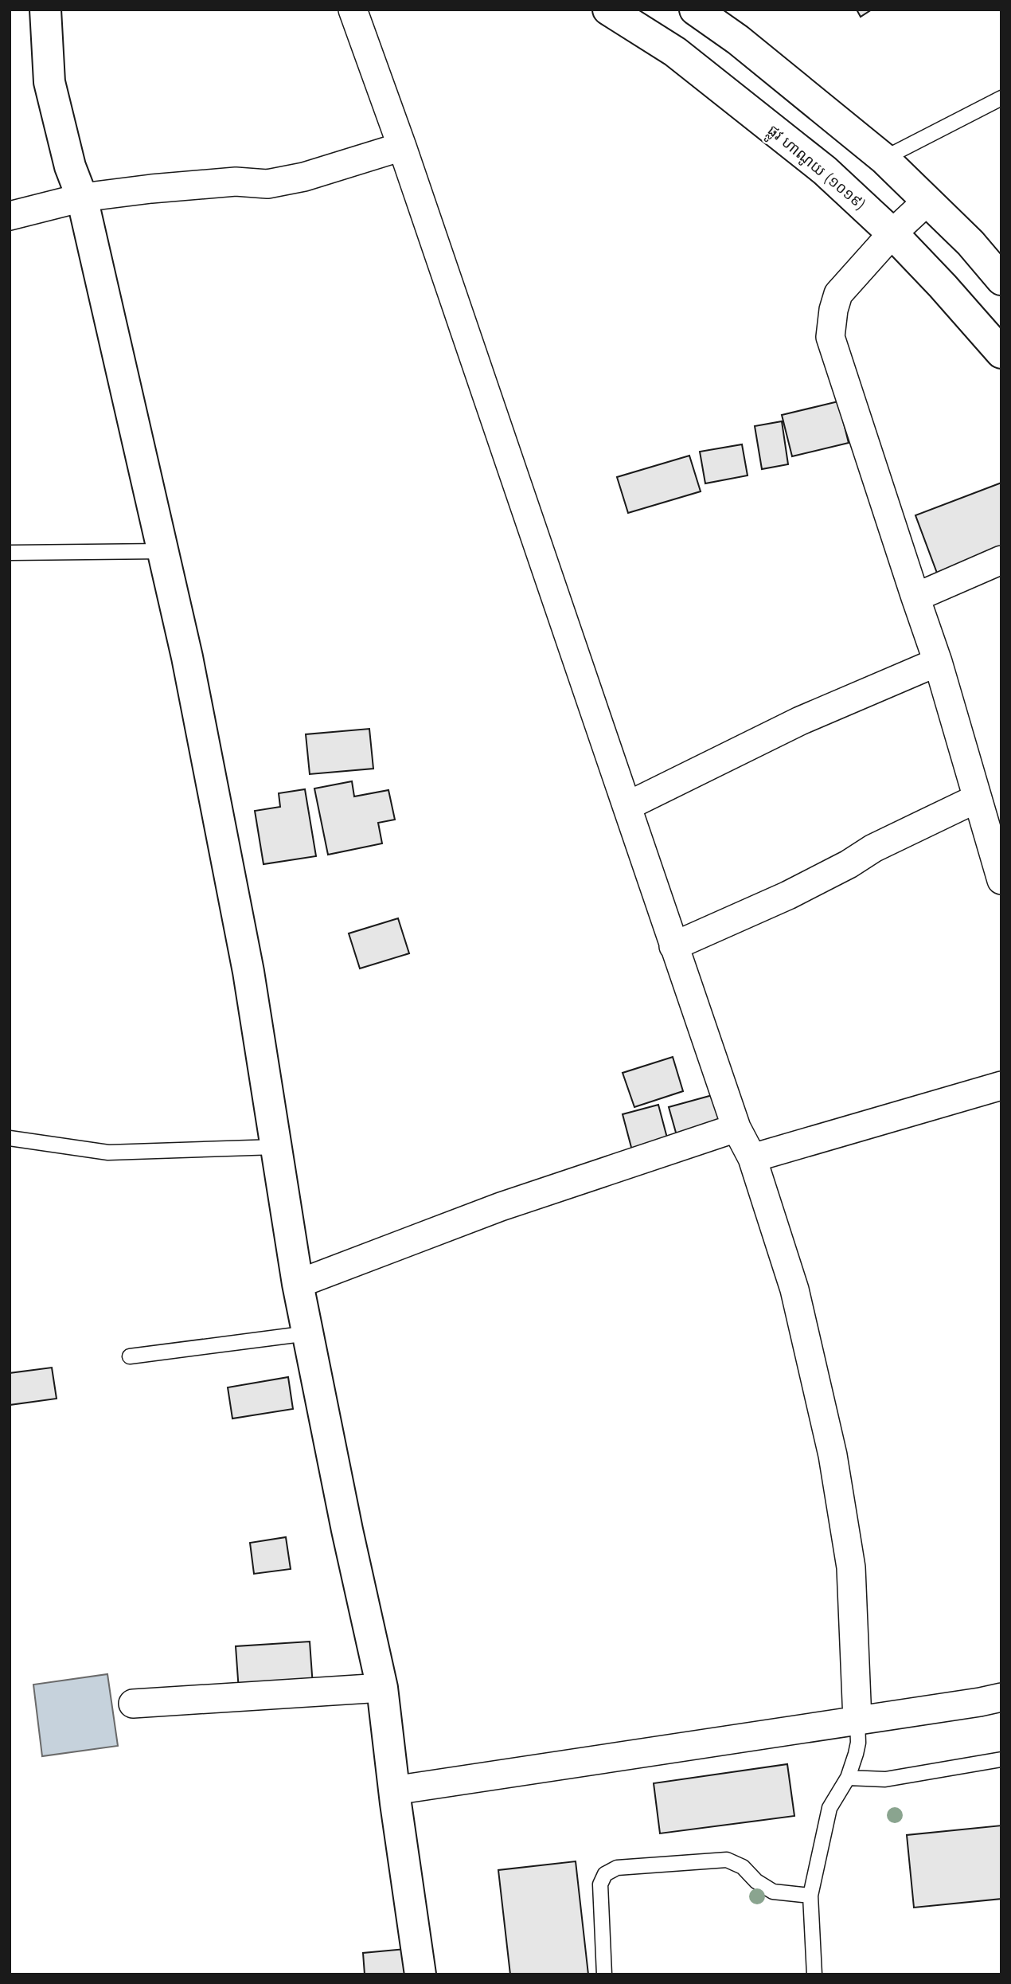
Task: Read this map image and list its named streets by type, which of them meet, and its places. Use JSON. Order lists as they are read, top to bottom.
{
  "streets": {
    "street": ["ផ្លូវ ហាណូយ (១០១៩)"]
  }
}
